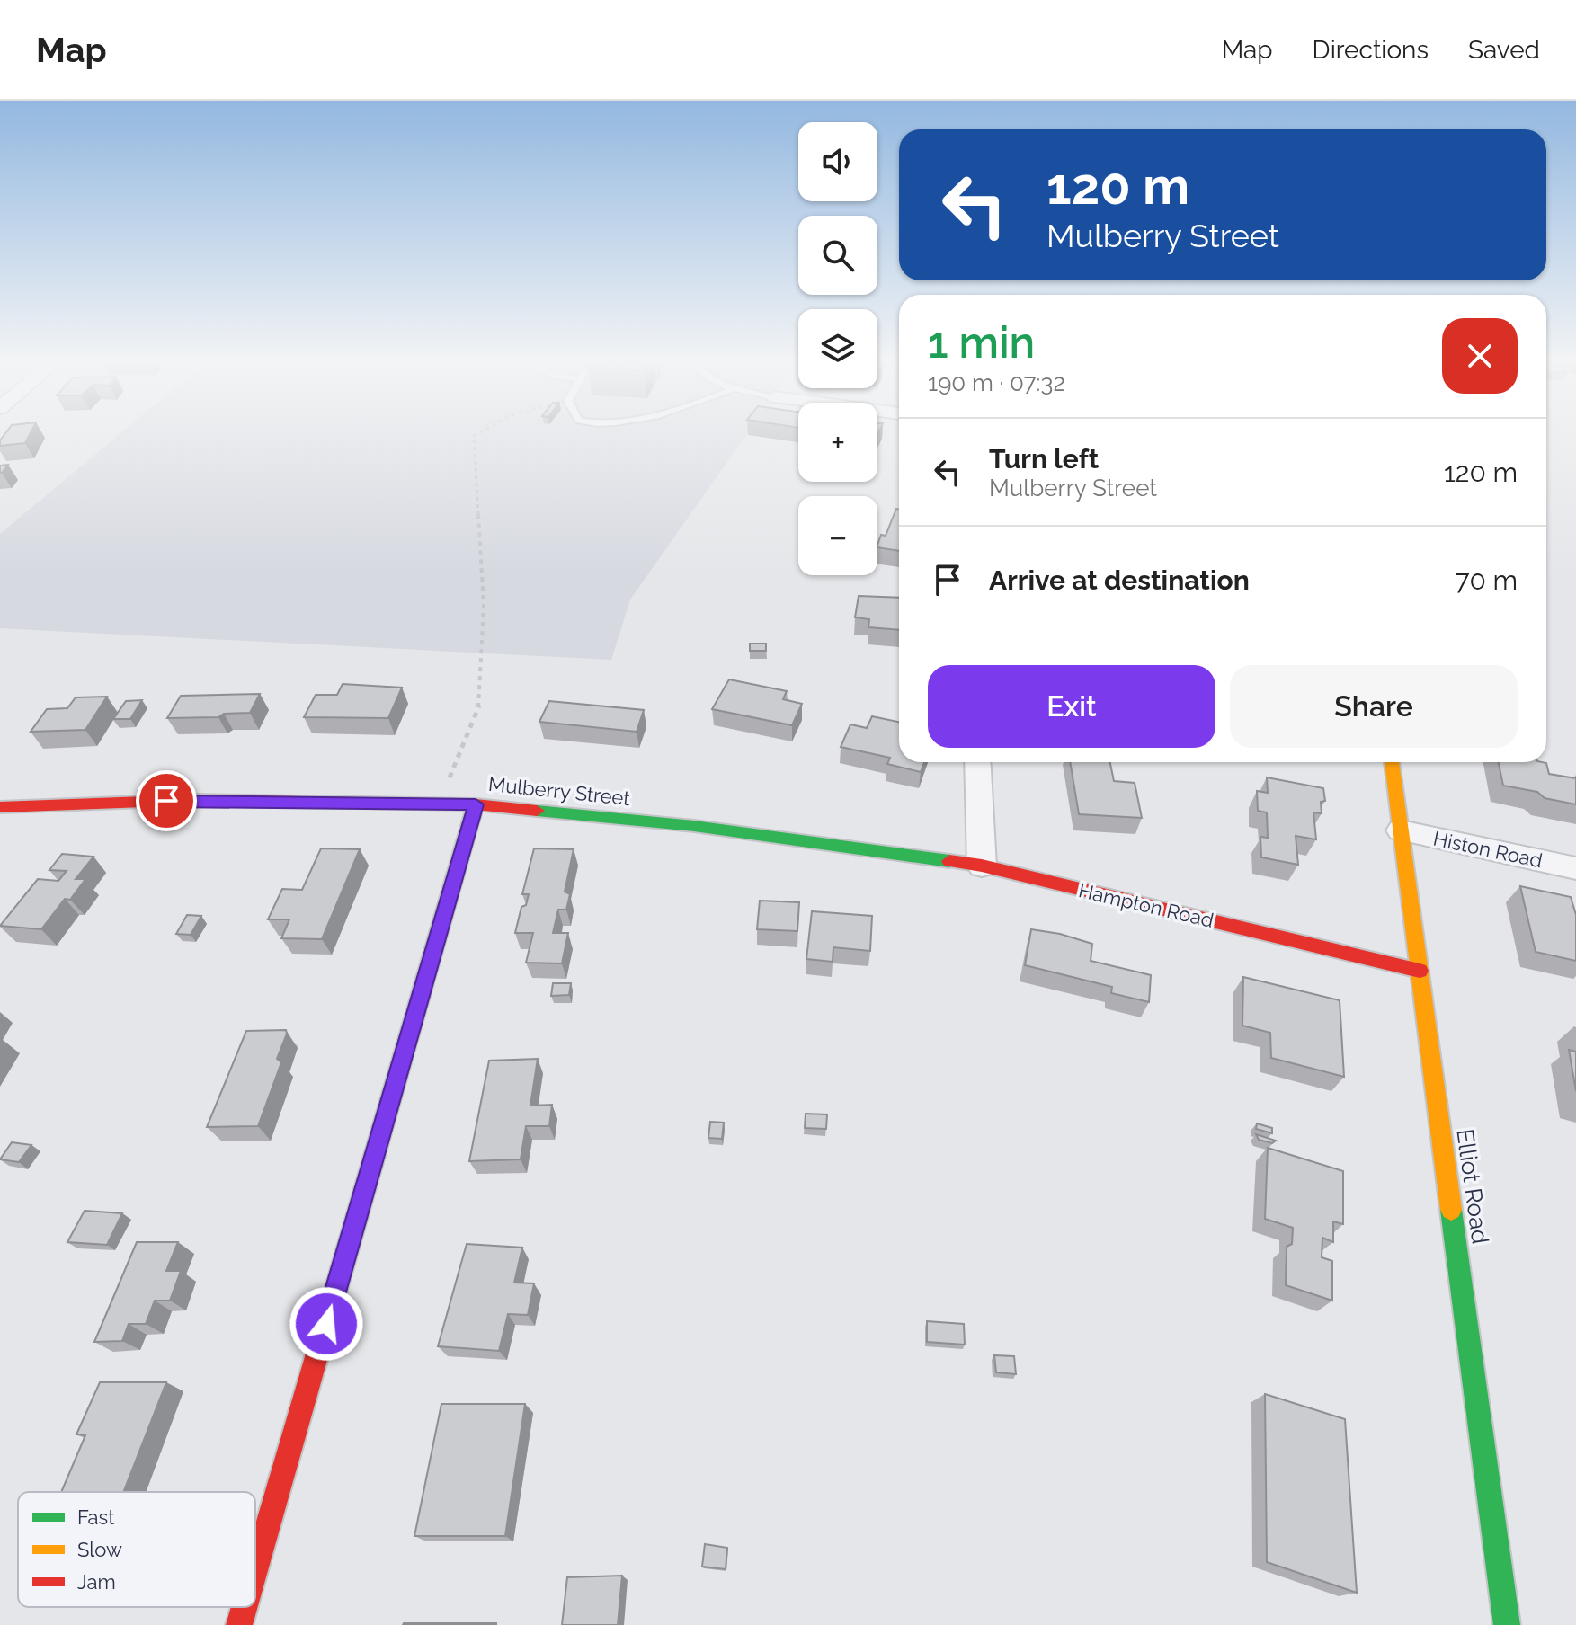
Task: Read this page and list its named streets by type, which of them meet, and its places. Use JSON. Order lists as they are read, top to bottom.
{
  "streets": {
    "street": [
      "Mulberry Street",
      "Histon Road",
      "Hampton Road",
      "Elliot Road"
    ]
  },
  "crossings": [
    ["Mulberry Street", "Hampton Road"],
    ["Histon Road", "Elliot Road"],
    ["Hampton Road", "Elliot Road"]
  ],
  "legend": ["Fast", "Slow", "Jam"],
  "page": {
    "header": "Map",
    "nav": ["Map", "Directions", "Saved"],
    "map_buttons": ["+", "−"],
    "turn": ["120 m", "Mulberry Street"],
    "heading": ["1 min", "190 m · 07:32"],
    "list": [
      {
        "name": "Turn left",
        "note": "Mulberry Street",
        "value": "120 m"
      },
      {
        "name": "Arrive at destination",
        "value": "70 m"
      }
    ],
    "buttons": ["Exit", "Share"]
  }
}
